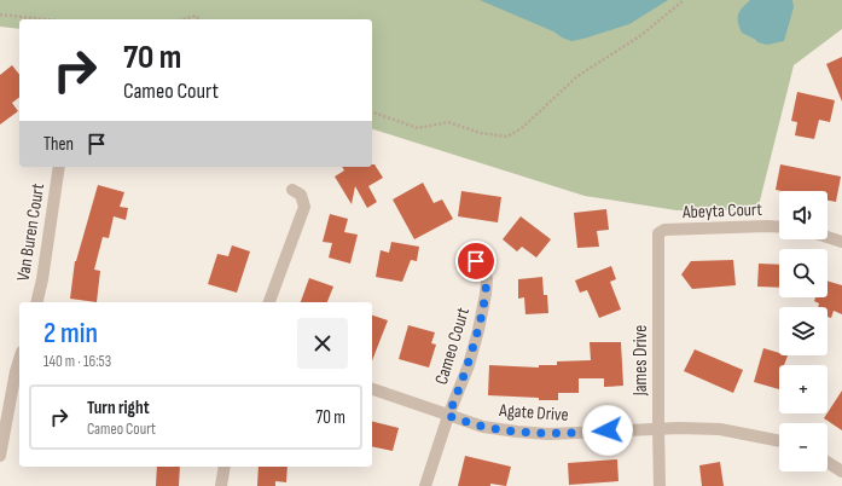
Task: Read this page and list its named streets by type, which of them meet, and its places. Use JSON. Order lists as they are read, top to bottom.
{
  "streets": {
    "street": [
      "Abeyta Court",
      "Van Buren Court",
      "Cameo Court",
      "James Drive",
      "Agate Drive"
    ]
  },
  "crossings": [
    ["Abeyta Court", "James Drive"],
    ["Cameo Court", "Agate Drive"],
    ["James Drive", "Agate Drive"]
  ],
  "page": {
    "turn": ["70 m", "Cameo Court"],
    "then": "Then",
    "map_buttons": ["+", "−"],
    "heading": ["2 min", "140 m · 16:53"],
    "list": [
      {
        "name": "Turn right",
        "note": "Cameo Court",
        "value": "70 m"
      }
    ]
  }
}
